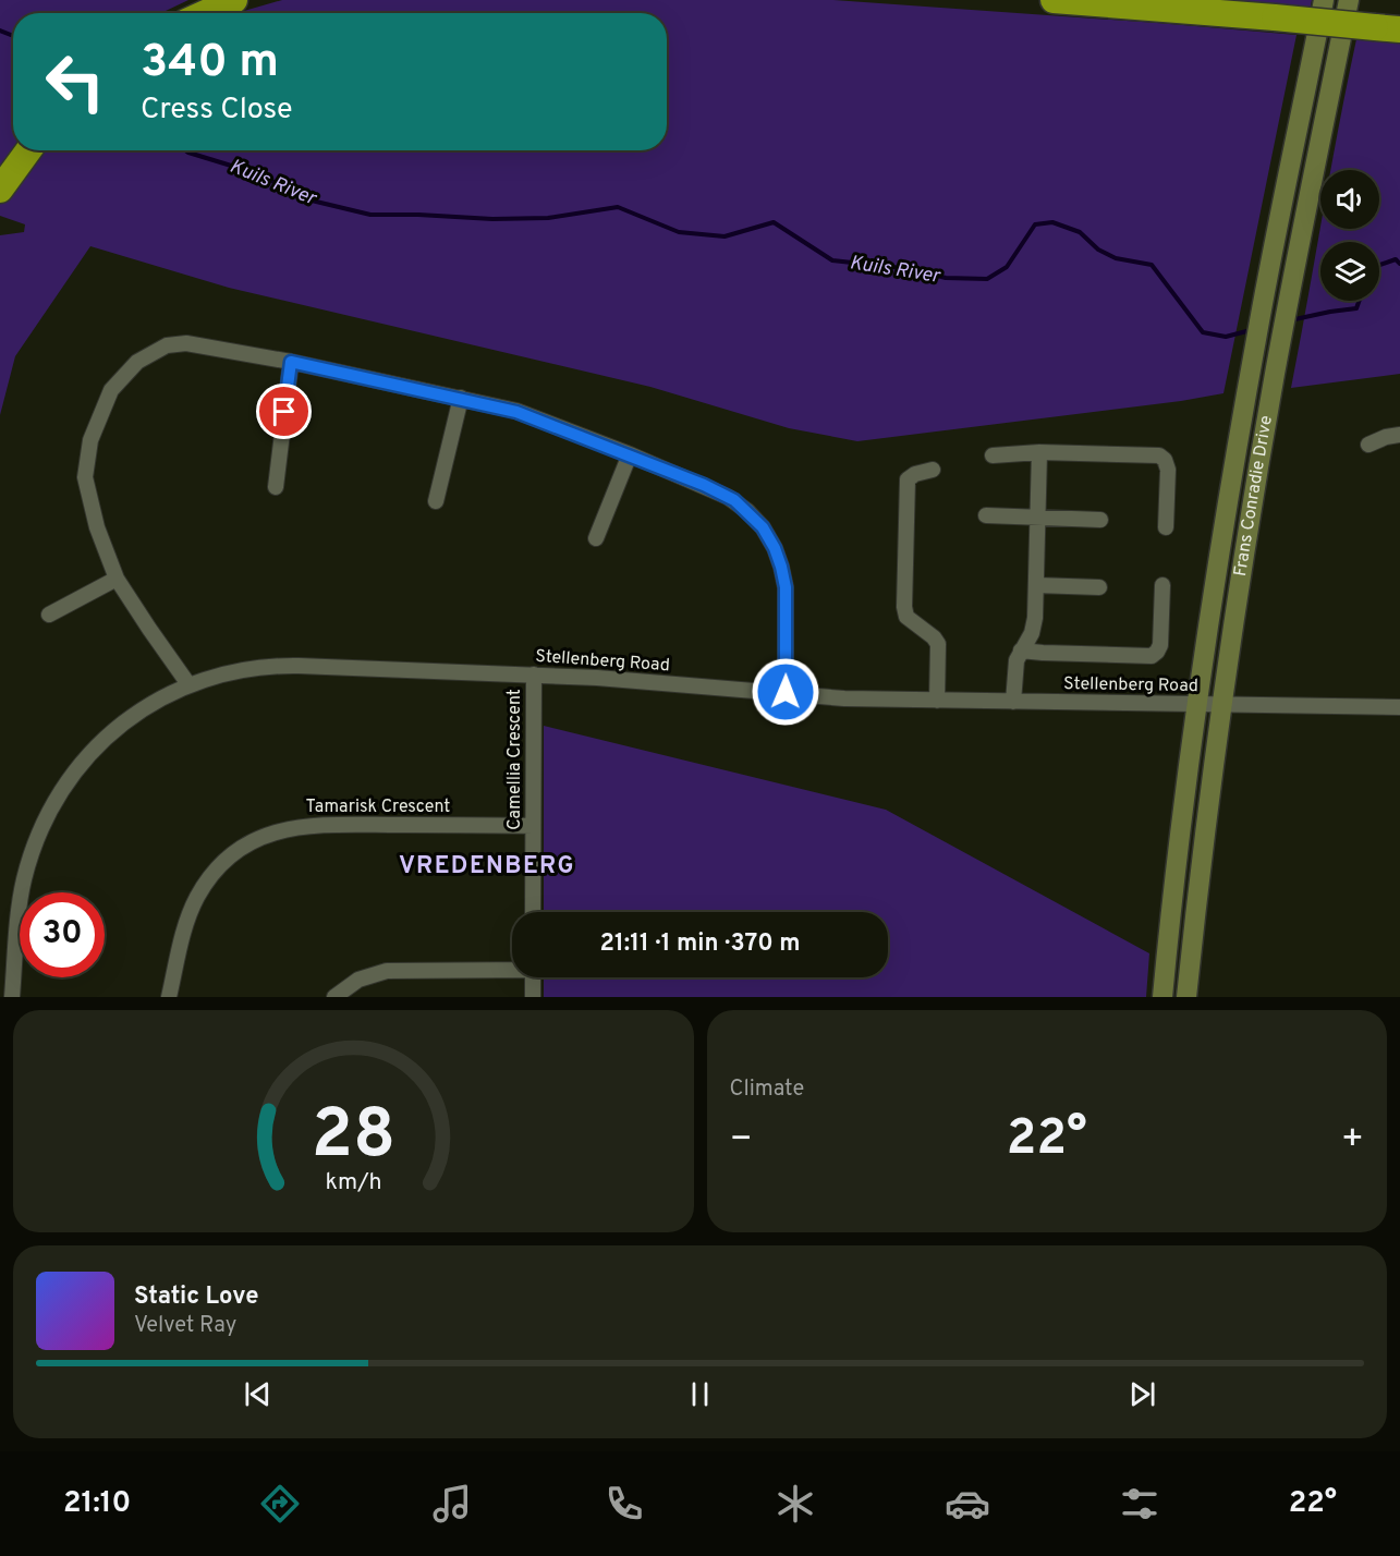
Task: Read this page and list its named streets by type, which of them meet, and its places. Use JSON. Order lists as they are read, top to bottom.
{
  "streets": {
    "street": [
      "Frans Conradie Drive",
      "Stellenberg Road",
      "Camellia Crescent",
      "Tamarisk Crescent"
    ]
  },
  "crossings": [
    ["Frans Conradie Drive", "Stellenberg Road"],
    ["Stellenberg Road", "Camellia Crescent"],
    ["Camellia Crescent", "Tamarisk Crescent"]
  ],
  "districts": ["VREDENBERG"],
  "water": ["Kuils River"],
  "page": {
    "turn": ["340 m", "Cress Close"],
    "limit": "30",
    "trip": "21:11 · 1 min · 370 m",
    "tile": "Climate",
    "heat": ["−", "22°", "+"],
    "song": ["Static Love", "Velvet Ray"],
    "tabs": ["21:10", "22°"],
    "gauge": ["28", "km/h"]
  }
}
